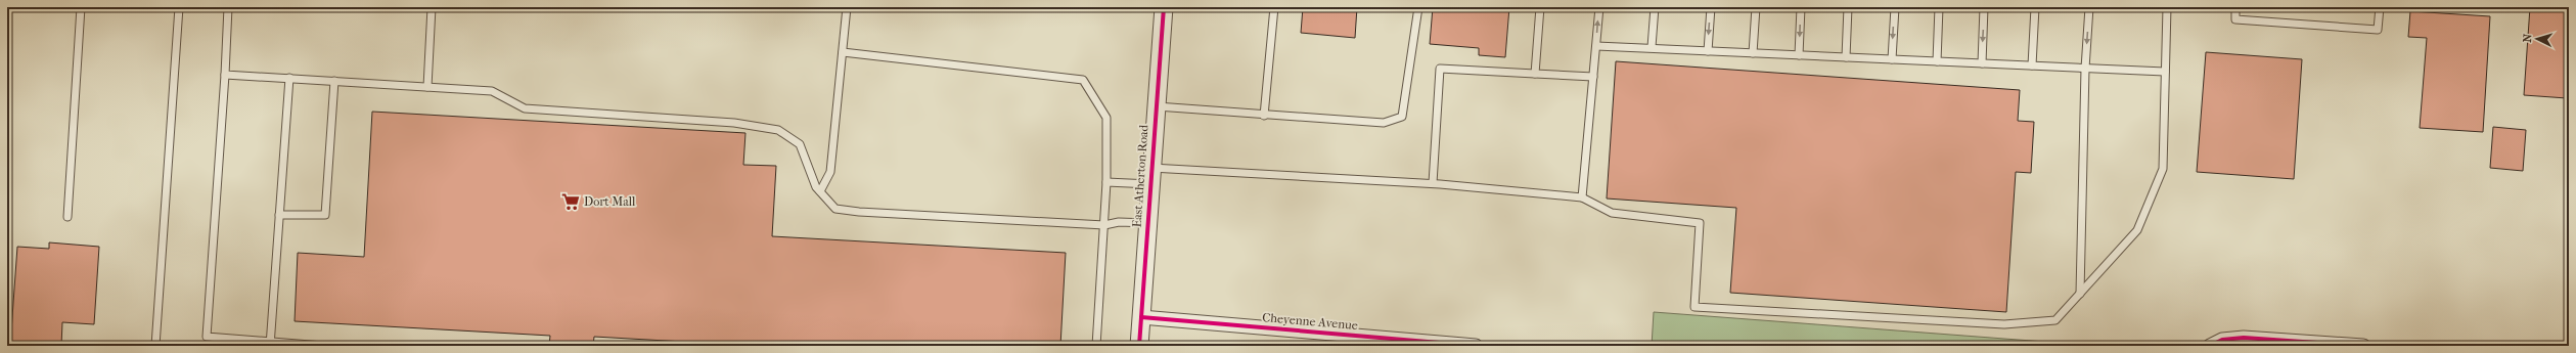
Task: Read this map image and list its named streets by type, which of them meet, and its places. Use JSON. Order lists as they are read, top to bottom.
{
  "streets": {
    "street": ["East Atherton Road", "Cheyenne Avenue"]
  },
  "crossings": [
    ["East Atherton Road", "Cheyenne Avenue"]
  ],
  "places": {
    "supermarket": ["Dort Mall"]
  },
  "north": "left"
}
